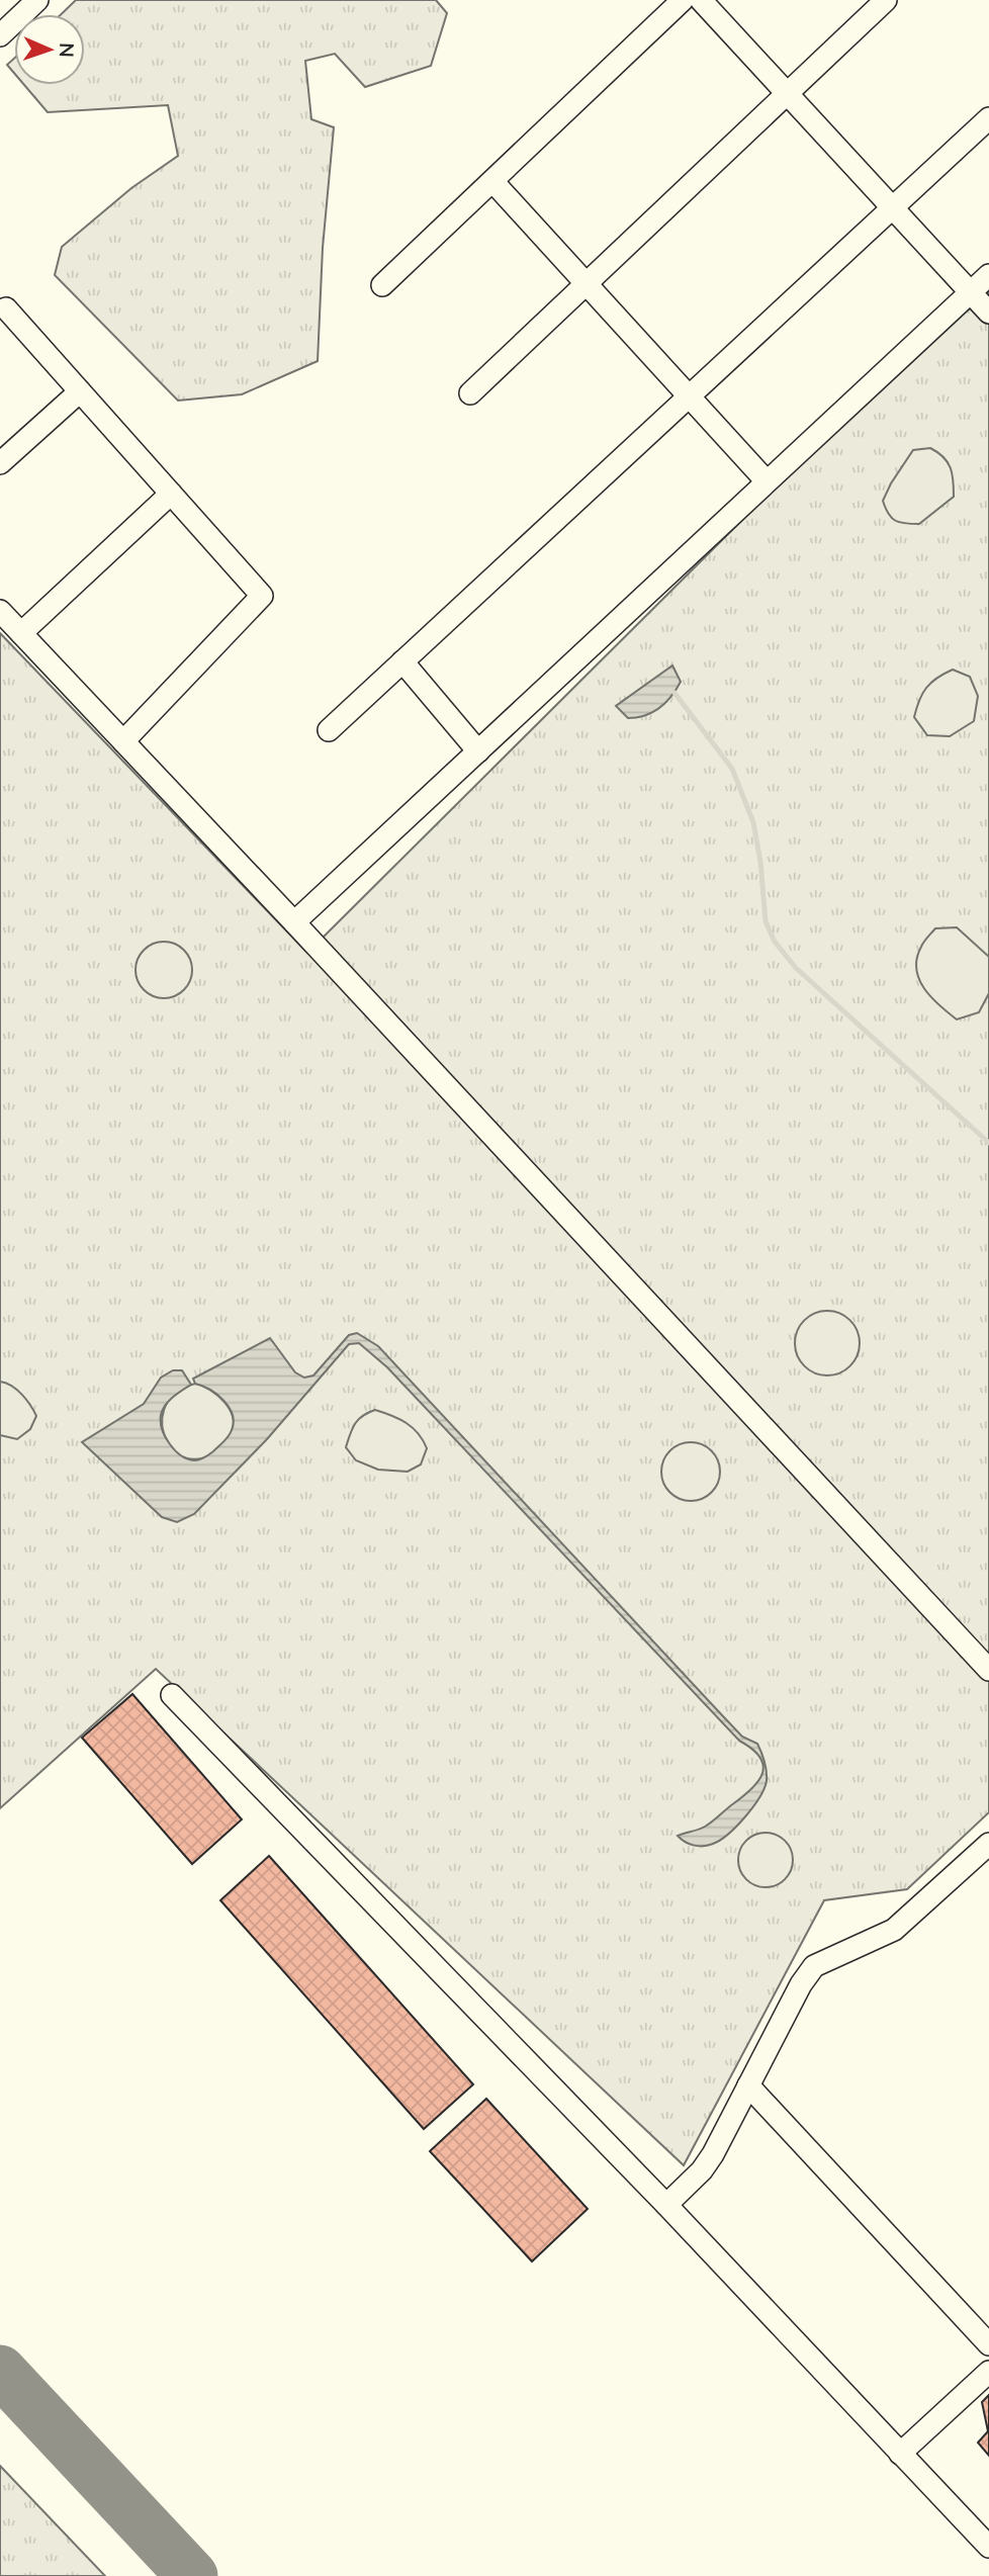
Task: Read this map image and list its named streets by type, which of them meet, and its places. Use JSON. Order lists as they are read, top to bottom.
{
  "north": "right"
}
